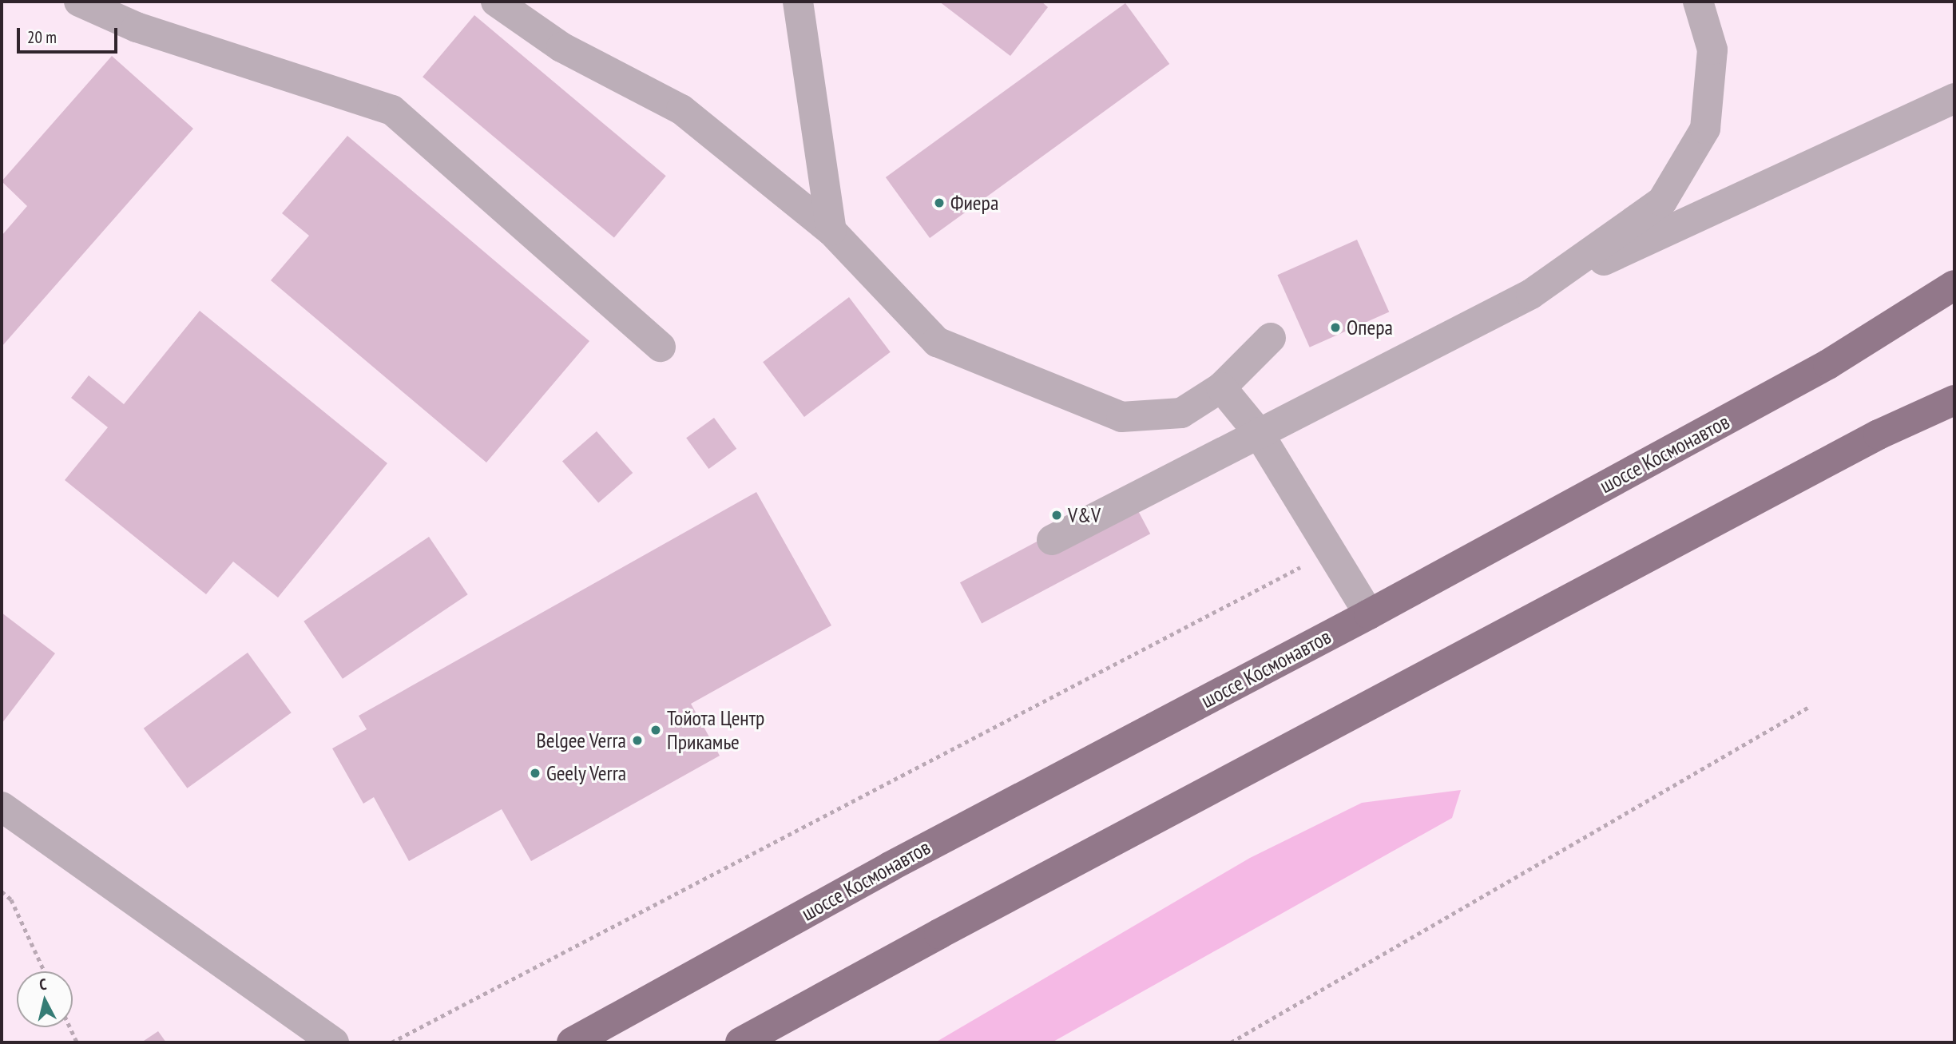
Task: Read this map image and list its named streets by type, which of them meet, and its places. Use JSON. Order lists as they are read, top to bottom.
{
  "streets": {
    "main road": ["шоссе Космонавтов"]
  },
  "places": [
    "Фиера",
    "Опера",
    "V&V",
    "Тойота Центр Прикамье",
    "Belgee Verra",
    "Geely Verra"
  ],
  "scale_bar": "20 m",
  "north": "top"
}
